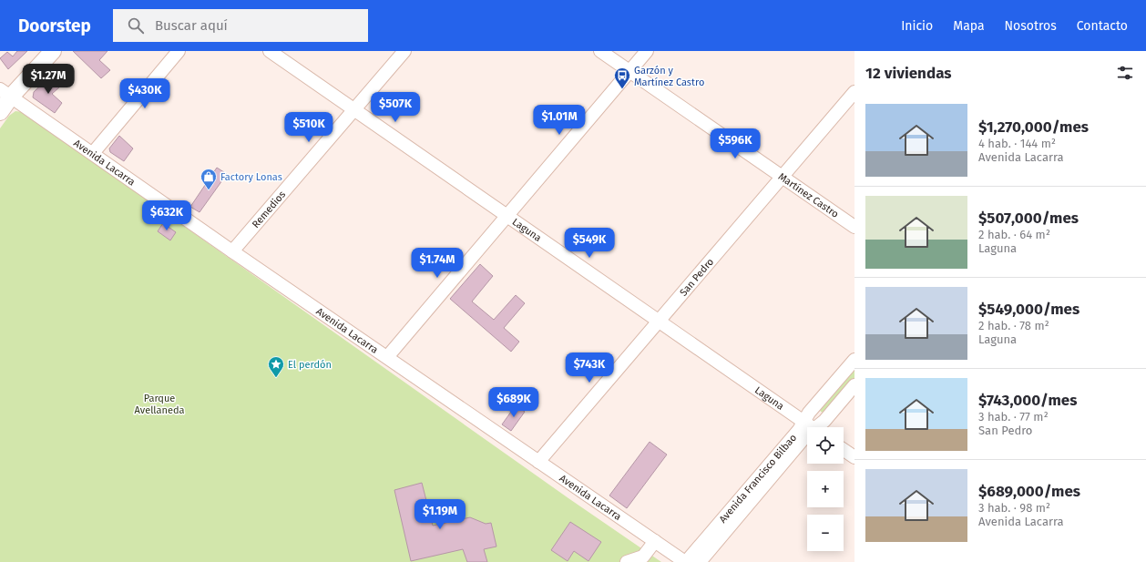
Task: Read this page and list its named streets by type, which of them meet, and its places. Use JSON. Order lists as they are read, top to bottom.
{
  "streets": {
    "street": [
      "Avenida Lacarra",
      "Martínez Castro",
      "Remedios",
      "Laguna",
      "San Pedro",
      "Avenida Francisco Bilbao"
    ]
  },
  "crossings": [
    ["Avenida Lacarra", "Remedios"],
    ["Avenida Lacarra", "San Pedro"],
    ["Avenida Lacarra", "Avenida Francisco Bilbao"],
    ["Martínez Castro", "San Pedro"],
    ["Remedios", "Laguna"],
    ["Laguna", "San Pedro"]
  ],
  "parks": ["Parque Avellaneda"],
  "places": {
    "bus stop": ["Garzón y Martínez Castro"],
    "shop": ["Factory Lonas"],
    "place": ["El perdón"]
  },
  "page": {
    "header": "Doorstep",
    "search": "Buscar aquí",
    "nav": [
      "Inicio",
      "Mapa",
      "Nosotros",
      "Contacto"
    ],
    "heading": "12 viviendas",
    "price": [
      "$1.27M",
      "$430K",
      "$507K",
      "$1.01M",
      "$510K",
      "$596K",
      "$632K",
      "$549K",
      "$1.74M",
      "$743K",
      "$689K",
      "$1.19M"
    ],
    "list": [
      {
        "name": "$1,270,000/mes",
        "note": "4 hab. · 144 m² · Avenida Lacarra"
      },
      {
        "name": "$507,000/mes",
        "note": "2 hab. · 64 m² · Laguna"
      },
      {
        "name": "$549,000/mes",
        "note": "2 hab. · 78 m² · Laguna"
      },
      {
        "name": "$743,000/mes",
        "note": "3 hab. · 77 m² · San Pedro"
      },
      {
        "name": "$689,000/mes",
        "note": "3 hab. · 98 m² · Avenida Lacarra"
      }
    ],
    "map_buttons": ["+", "−"]
  }
}
